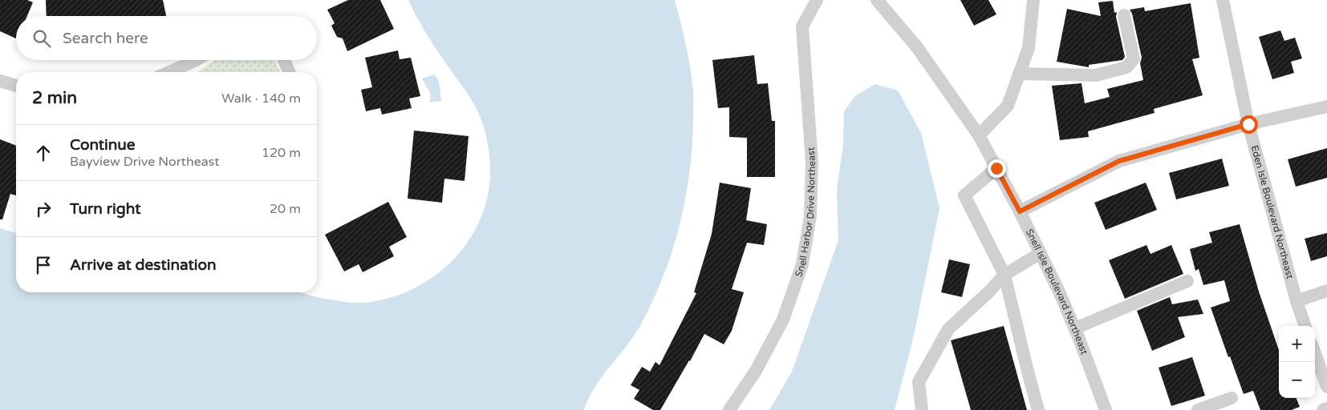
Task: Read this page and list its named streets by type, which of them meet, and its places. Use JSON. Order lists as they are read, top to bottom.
{
  "streets": {
    "street": ["Snell Harbor Drive Northeast", "Eden Isle Boulevard Northeast", "Snell Isle Boulevard Northeast"]
  },
  "page": {
    "search": "Search here",
    "heading": ["2 min", "Walk · 140 m"],
    "list": [
      ["Continue", "Bayview Drive Northeast", "120 m"],
      ["Turn right", "20 m"],
      "Arrive at destination"
    ],
    "map_buttons": ["+", "−"]
  }
}
